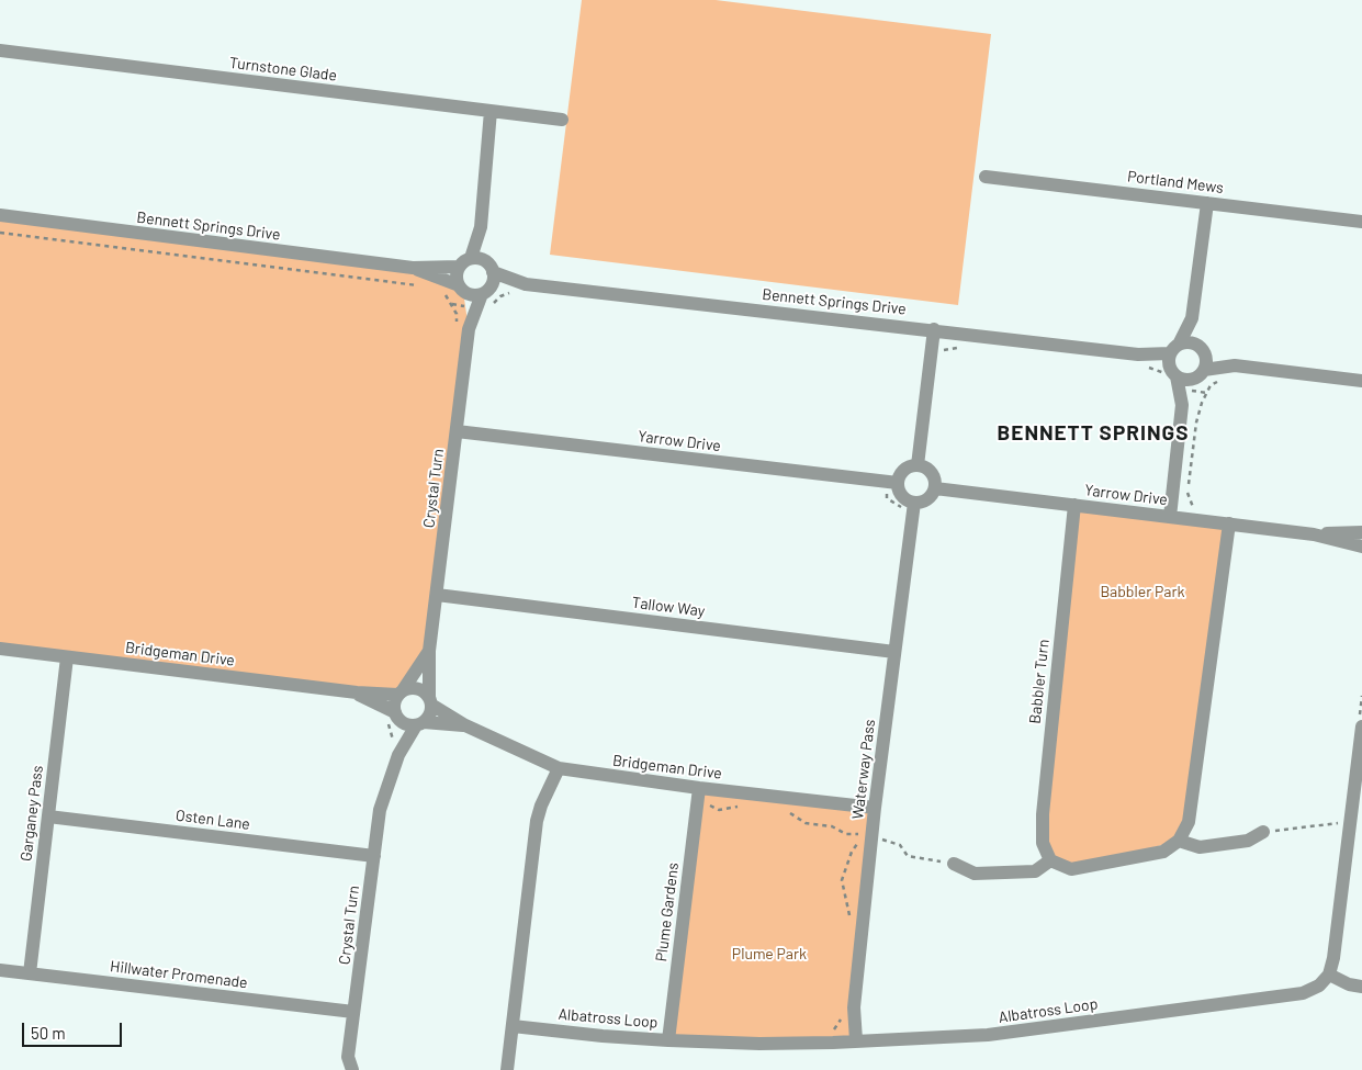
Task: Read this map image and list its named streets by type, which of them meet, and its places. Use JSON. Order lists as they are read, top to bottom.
{
  "streets": {
    "street": [
      "Turnstone Glade",
      "Portland Mews",
      "Bennett Springs Drive",
      "Yarrow Drive",
      "Crystal Turn",
      "Tallow Way",
      "Bridgeman Drive",
      "Babbler Turn",
      "Waterway Pass",
      "Garganey Pass",
      "Osten Lane",
      "Plume Gardens",
      "Hillwater Promenade",
      "Albatross Loop"
    ]
  },
  "crossings": [
    ["Bennett Springs Drive", "Crystal Turn"],
    ["Yarrow Drive", "Crystal Turn"],
    ["Yarrow Drive", "Babbler Turn"],
    ["Yarrow Drive", "Waterway Pass"],
    ["Crystal Turn", "Tallow Way"],
    ["Crystal Turn", "Bridgeman Drive"],
    ["Crystal Turn", "Osten Lane"],
    ["Crystal Turn", "Hillwater Promenade"],
    ["Tallow Way", "Waterway Pass"],
    ["Bridgeman Drive", "Waterway Pass"],
    ["Bridgeman Drive", "Garganey Pass"],
    ["Bridgeman Drive", "Plume Gardens"],
    ["Waterway Pass", "Albatross Loop"],
    ["Garganey Pass", "Osten Lane"],
    ["Garganey Pass", "Hillwater Promenade"],
    ["Plume Gardens", "Albatross Loop"]
  ],
  "districts": ["BENNETT SPRINGS"],
  "parks": ["Babbler Park", "Plume Park"],
  "scale_bar": "50 m"
}
